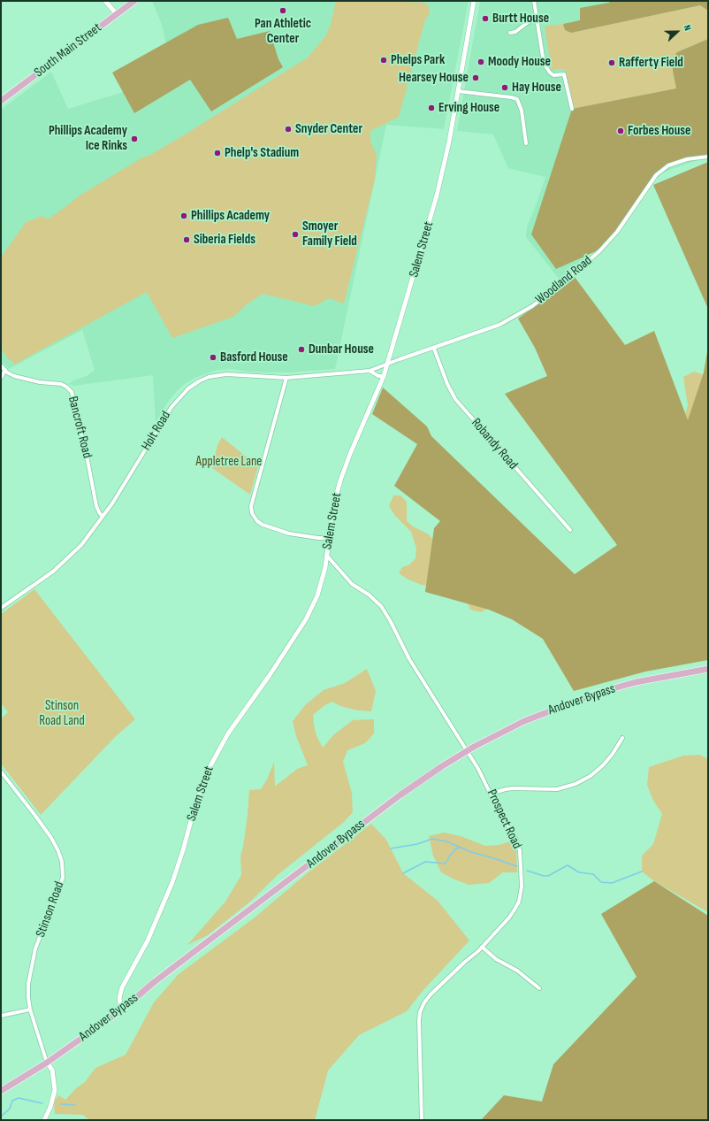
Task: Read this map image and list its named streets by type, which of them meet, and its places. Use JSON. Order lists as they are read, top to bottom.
{
  "streets": {
    "main road": ["South Main Street", "Andover Bypass"],
    "street": [
      "Salem Street",
      "Woodland Road",
      "Bancroft Road",
      "Holt Road",
      "Robandy Road",
      "Prospect Road",
      "Stinson Road"
    ]
  },
  "crossings": [
    ["Salem Street", "Woodland Road"],
    ["Salem Street", "Holt Road"],
    ["Salem Street", "Andover Bypass"],
    ["Salem Street", "Prospect Road"],
    ["Woodland Road", "Holt Road"],
    ["Woodland Road", "Robandy Road"],
    ["Bancroft Road", "Holt Road"],
    ["Andover Bypass", "Prospect Road"],
    ["Andover Bypass", "Stinson Road"]
  ],
  "parks": ["Appletree Lane", "Stinson Road Land"],
  "places": [
    "Pan Athletic Center",
    "Burtt House",
    "Phelps Park",
    "Moody House",
    "Rafferty Field",
    "Hearsey House",
    "Hay House",
    "Erving House",
    "Snyder Center",
    "Forbes House",
    "Phillips Academy Ice Rinks",
    "Phelp's Stadium",
    "Phillips Academy",
    "Smoyer Family Field",
    "Siberia Fields",
    "Dunbar House",
    "Basford House"
  ],
  "north": "right"
}
